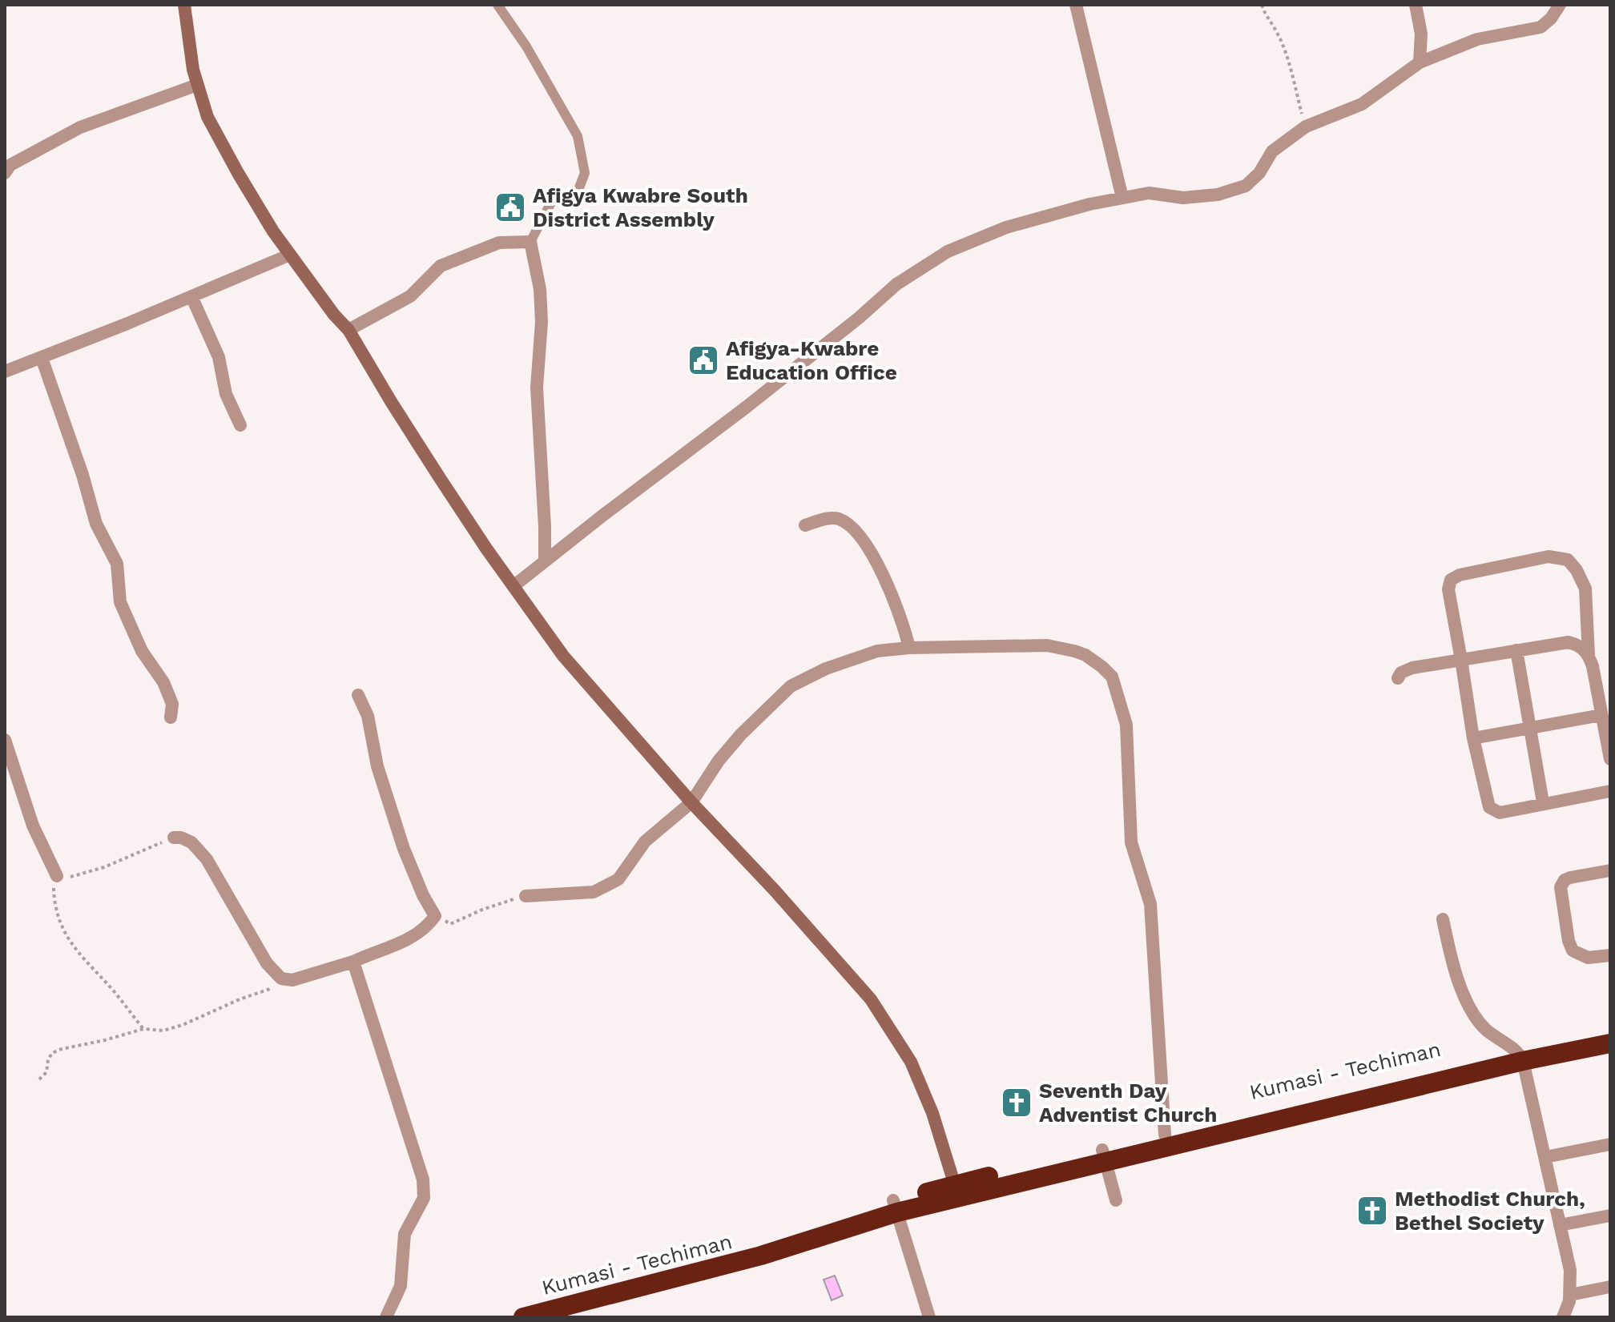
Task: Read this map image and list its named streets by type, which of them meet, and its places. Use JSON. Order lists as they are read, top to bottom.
{
  "streets": {
    "highway": ["Kumasi - Techiman"]
  },
  "places": {
    "public building": ["Afigya Kwabre South District Assembly", "Afigya-Kwabre Education Office"],
    "church": ["Seventh Day Adventist Church", "Methodist Church, Bethel Society"]
  }
}
